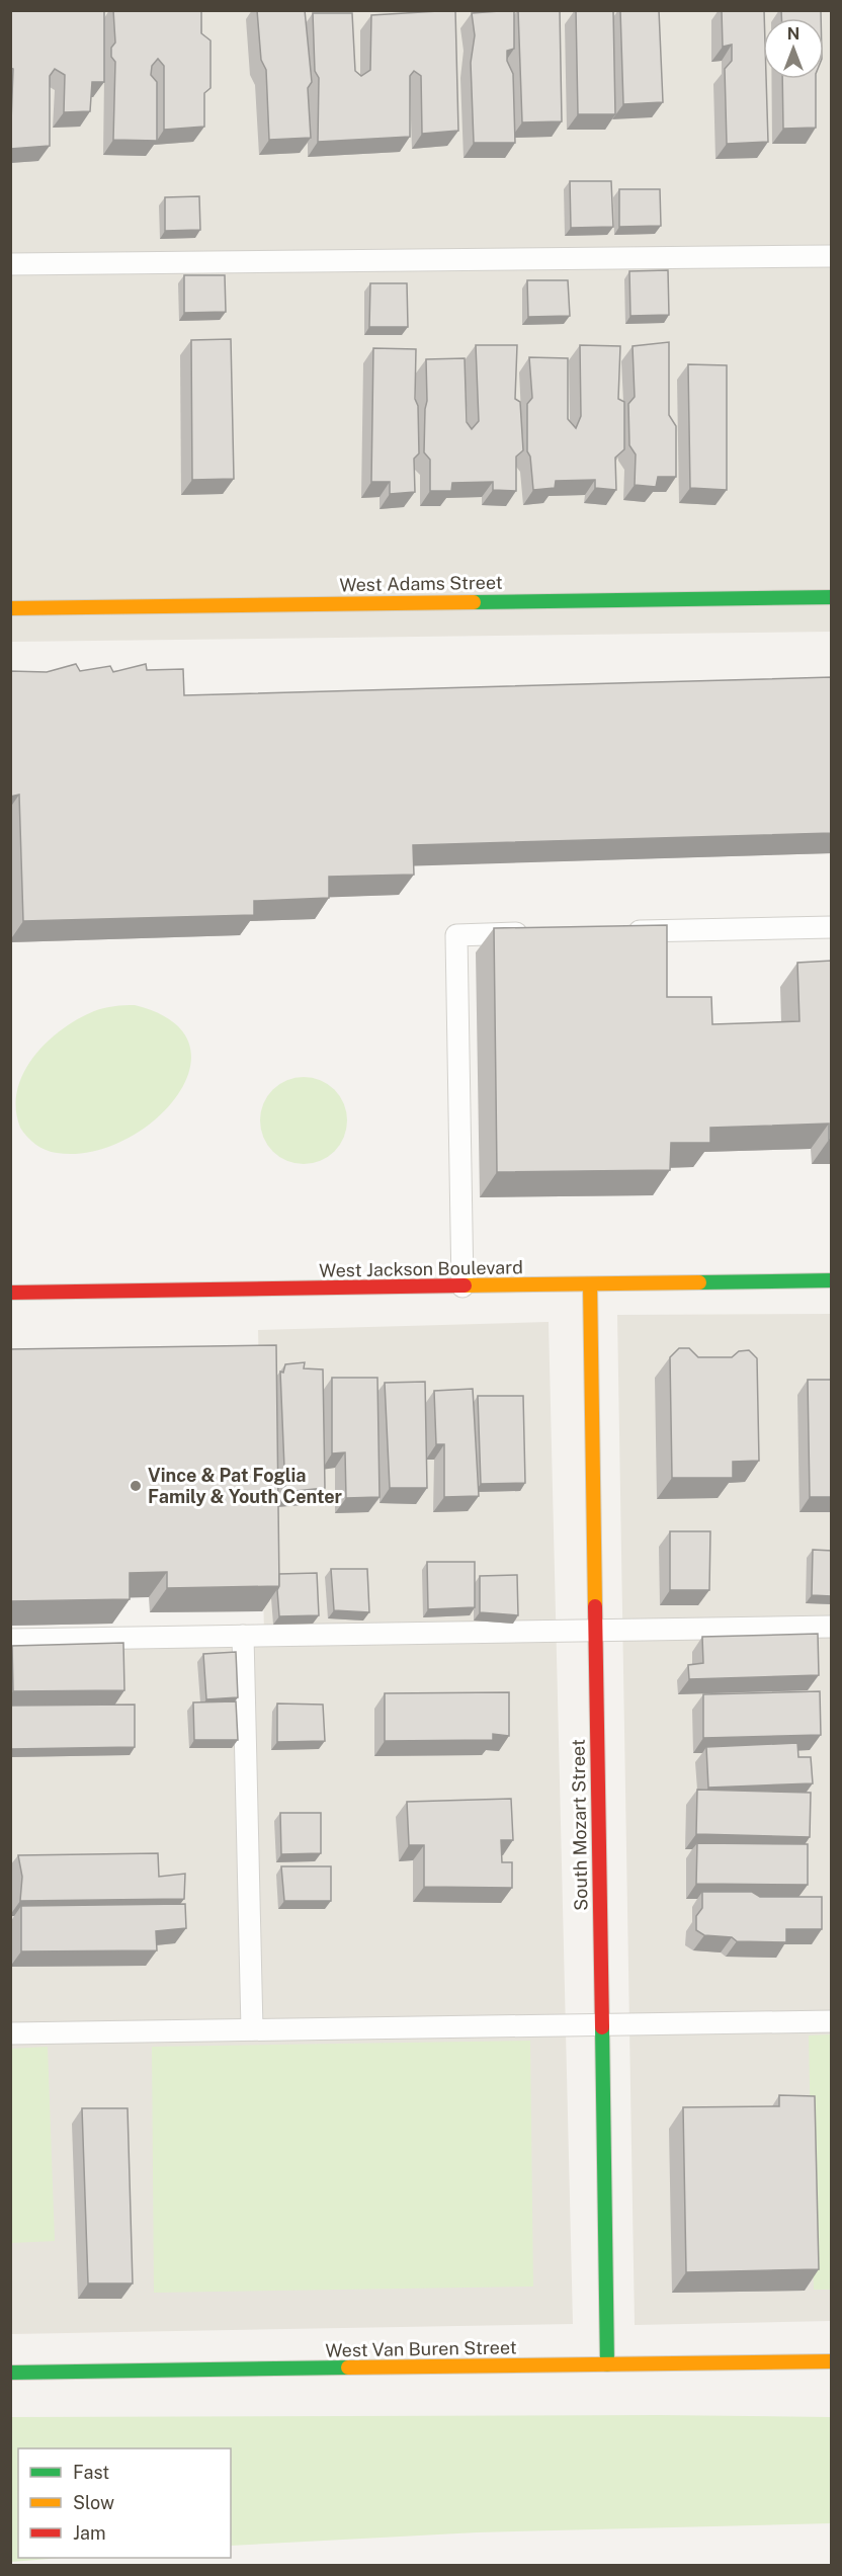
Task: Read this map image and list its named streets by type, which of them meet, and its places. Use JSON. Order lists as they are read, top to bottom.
{
  "streets": {
    "street": [
      "West Adams Street",
      "West Jackson Boulevard",
      "South Mozart Street",
      "West Van Buren Street"
    ]
  },
  "crossings": [
    ["West Jackson Boulevard", "South Mozart Street"],
    ["South Mozart Street", "West Van Buren Street"]
  ],
  "places": ["Vince & Pat Foglia Family & Youth Center"],
  "legend": ["Fast", "Slow", "Jam"],
  "north": "top"
}
